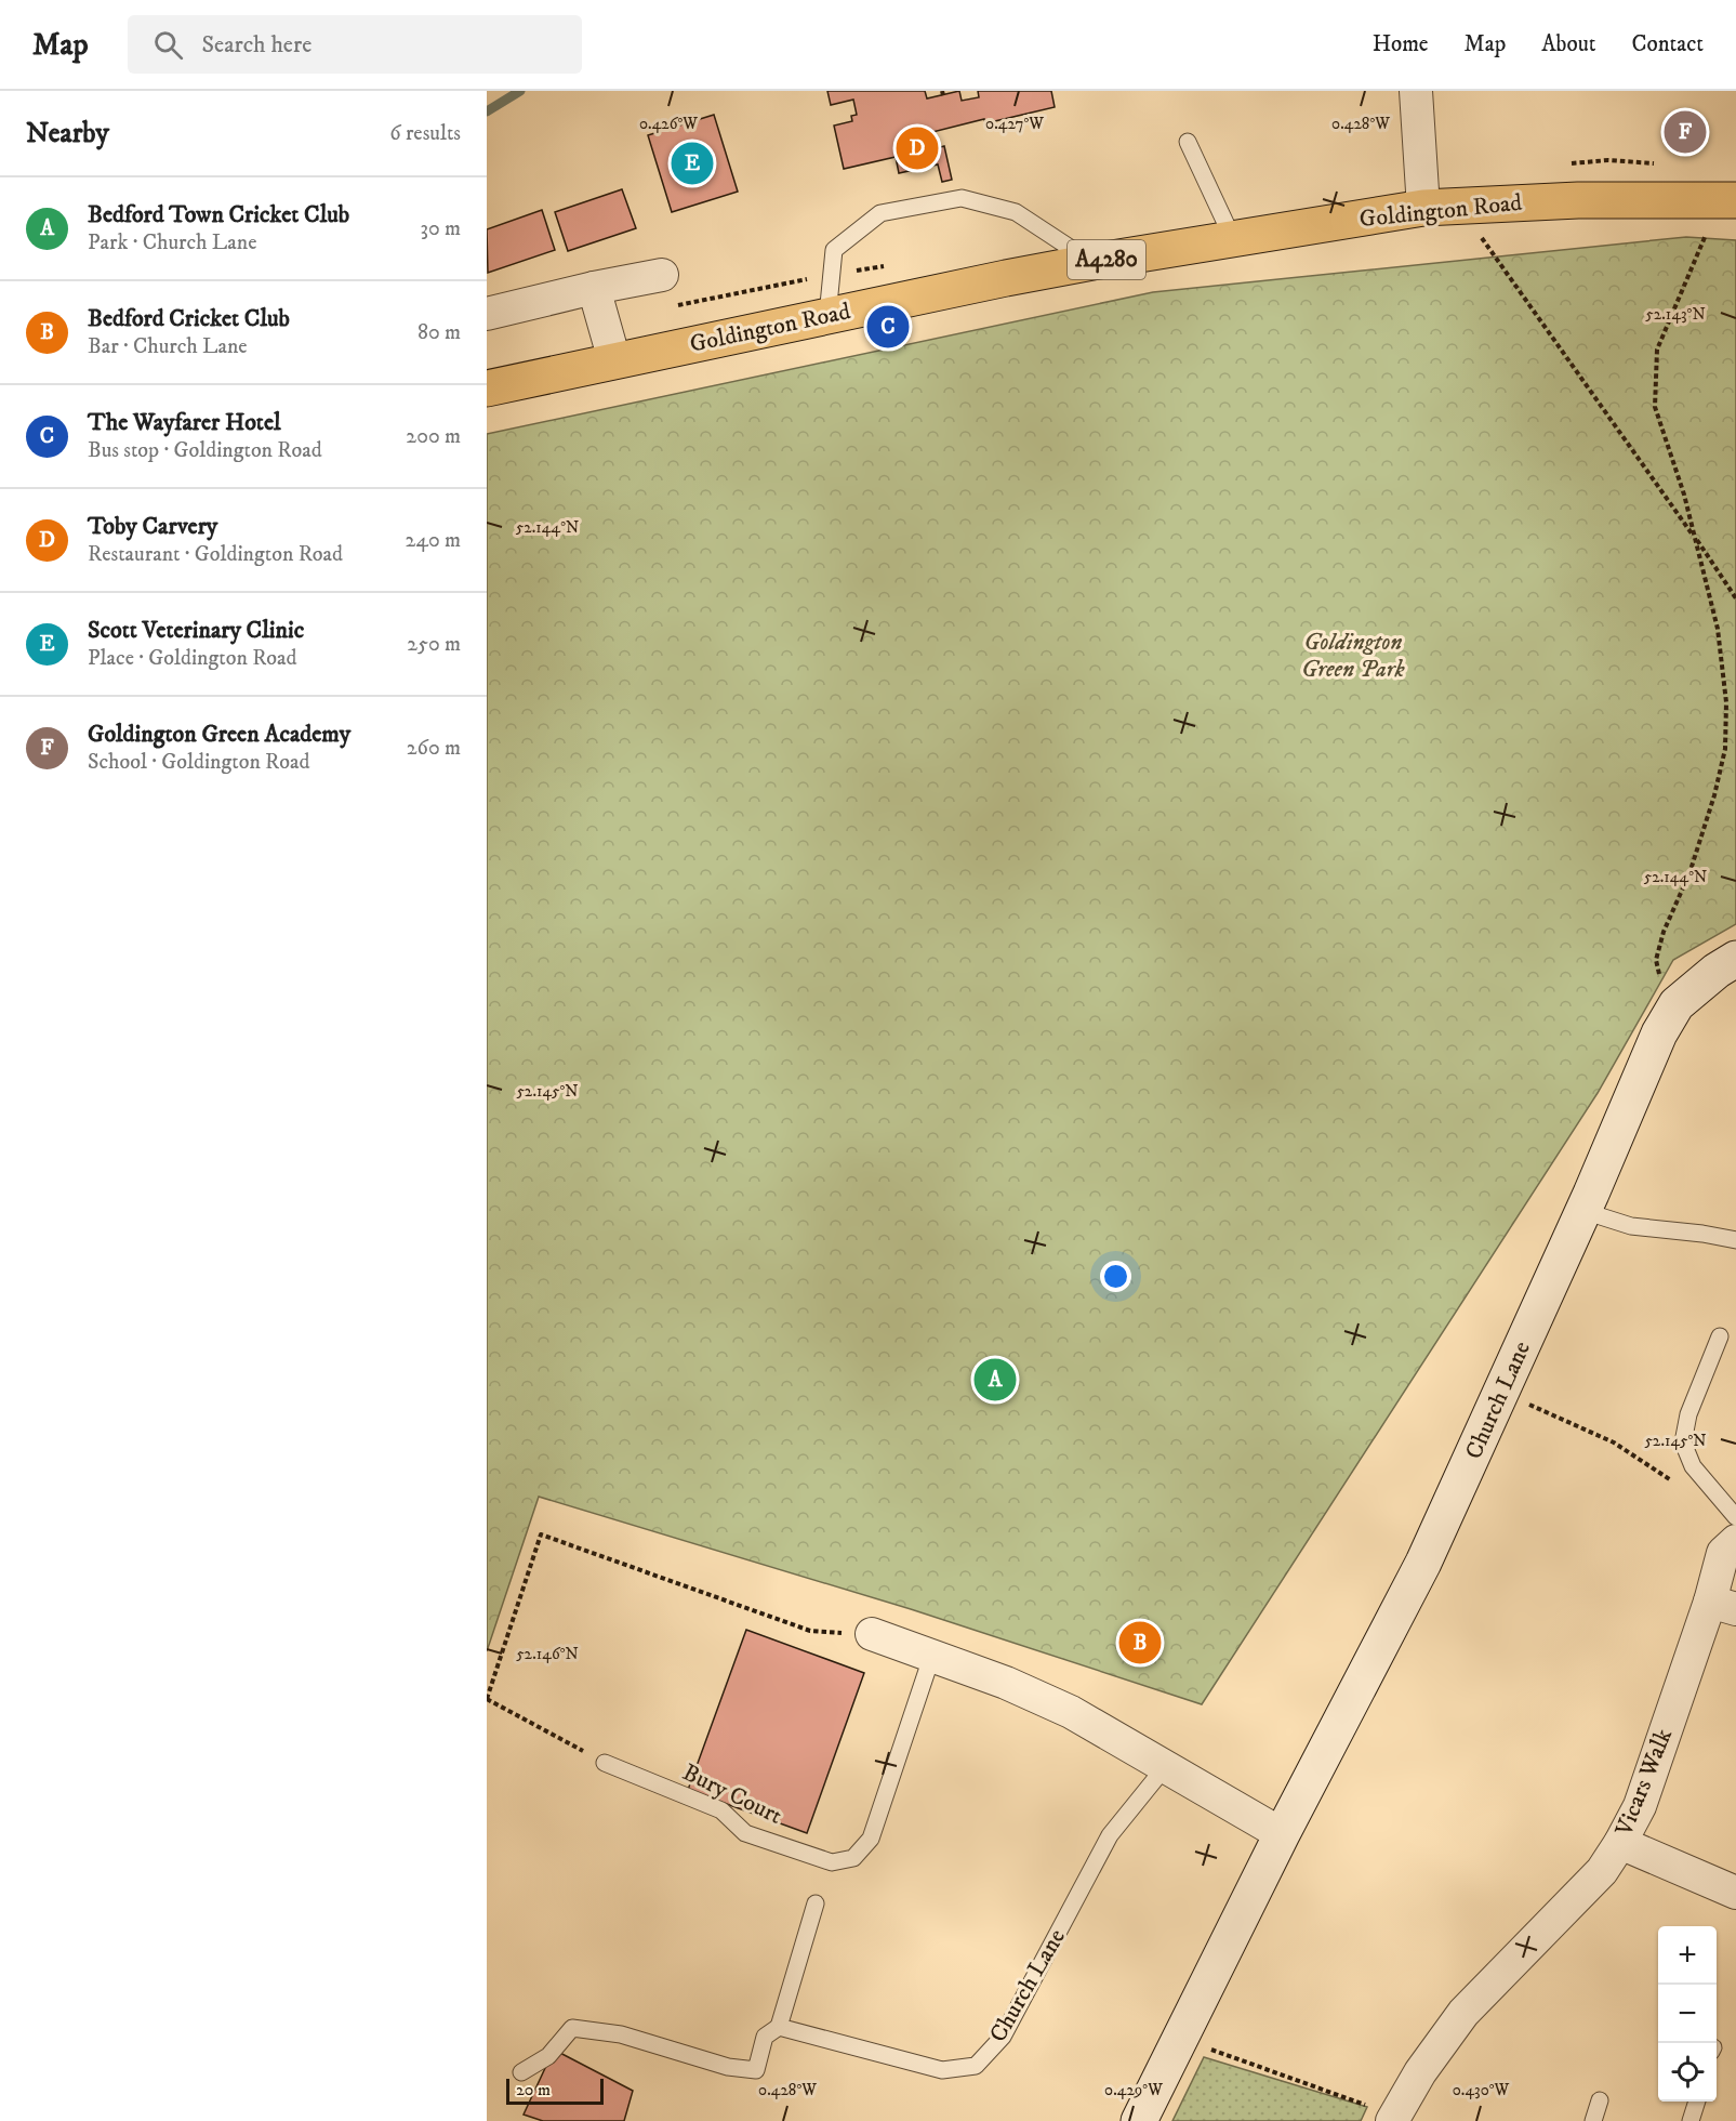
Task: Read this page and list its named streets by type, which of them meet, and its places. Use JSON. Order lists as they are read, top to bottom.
{
  "streets": {
    "main road": ["Goldington Road", "A4280"],
    "street": ["Church Lane", "Vicars Walk"],
    "lane": ["Bury Court"]
  },
  "parks": ["Goldington Green Park"],
  "scale_bar": "20 m",
  "page": {
    "header": "Map",
    "search": "Search here",
    "nav": [
      "Home",
      "Map",
      "About",
      "Contact"
    ],
    "heading": ["Nearby", "6 results"],
    "pins": [
      "F",
      "D",
      "E",
      "C",
      "A",
      "B"
    ],
    "list": [
      {
        "mark": "A",
        "name": "Bedford Town Cricket Club",
        "note": "Park · Church Lane",
        "value": "30 m"
      },
      {
        "mark": "B",
        "name": "Bedford Cricket Club",
        "note": "Bar · Church Lane",
        "value": "80 m"
      },
      {
        "mark": "C",
        "name": "The Wayfarer Hotel",
        "note": "Bus stop · Goldington Road",
        "value": "200 m"
      },
      {
        "mark": "D",
        "name": "Toby Carvery",
        "note": "Restaurant · Goldington Road",
        "value": "240 m"
      },
      {
        "mark": "E",
        "name": "Scott Veterinary Clinic",
        "note": "Place · Goldington Road",
        "value": "250 m"
      },
      {
        "mark": "F",
        "name": "Goldington Green Academy",
        "note": "School · Goldington Road",
        "value": "260 m"
      }
    ],
    "map_buttons": ["+", "−"],
    "scale": "20 m"
  },
  "coordinates": [
    "0.426°W",
    "0.427°W",
    "0.428°W",
    "52.143°N",
    "52.144°N",
    "52.145°N",
    "52.146°N",
    "0.429°W",
    "0.430°W"
  ]
}
